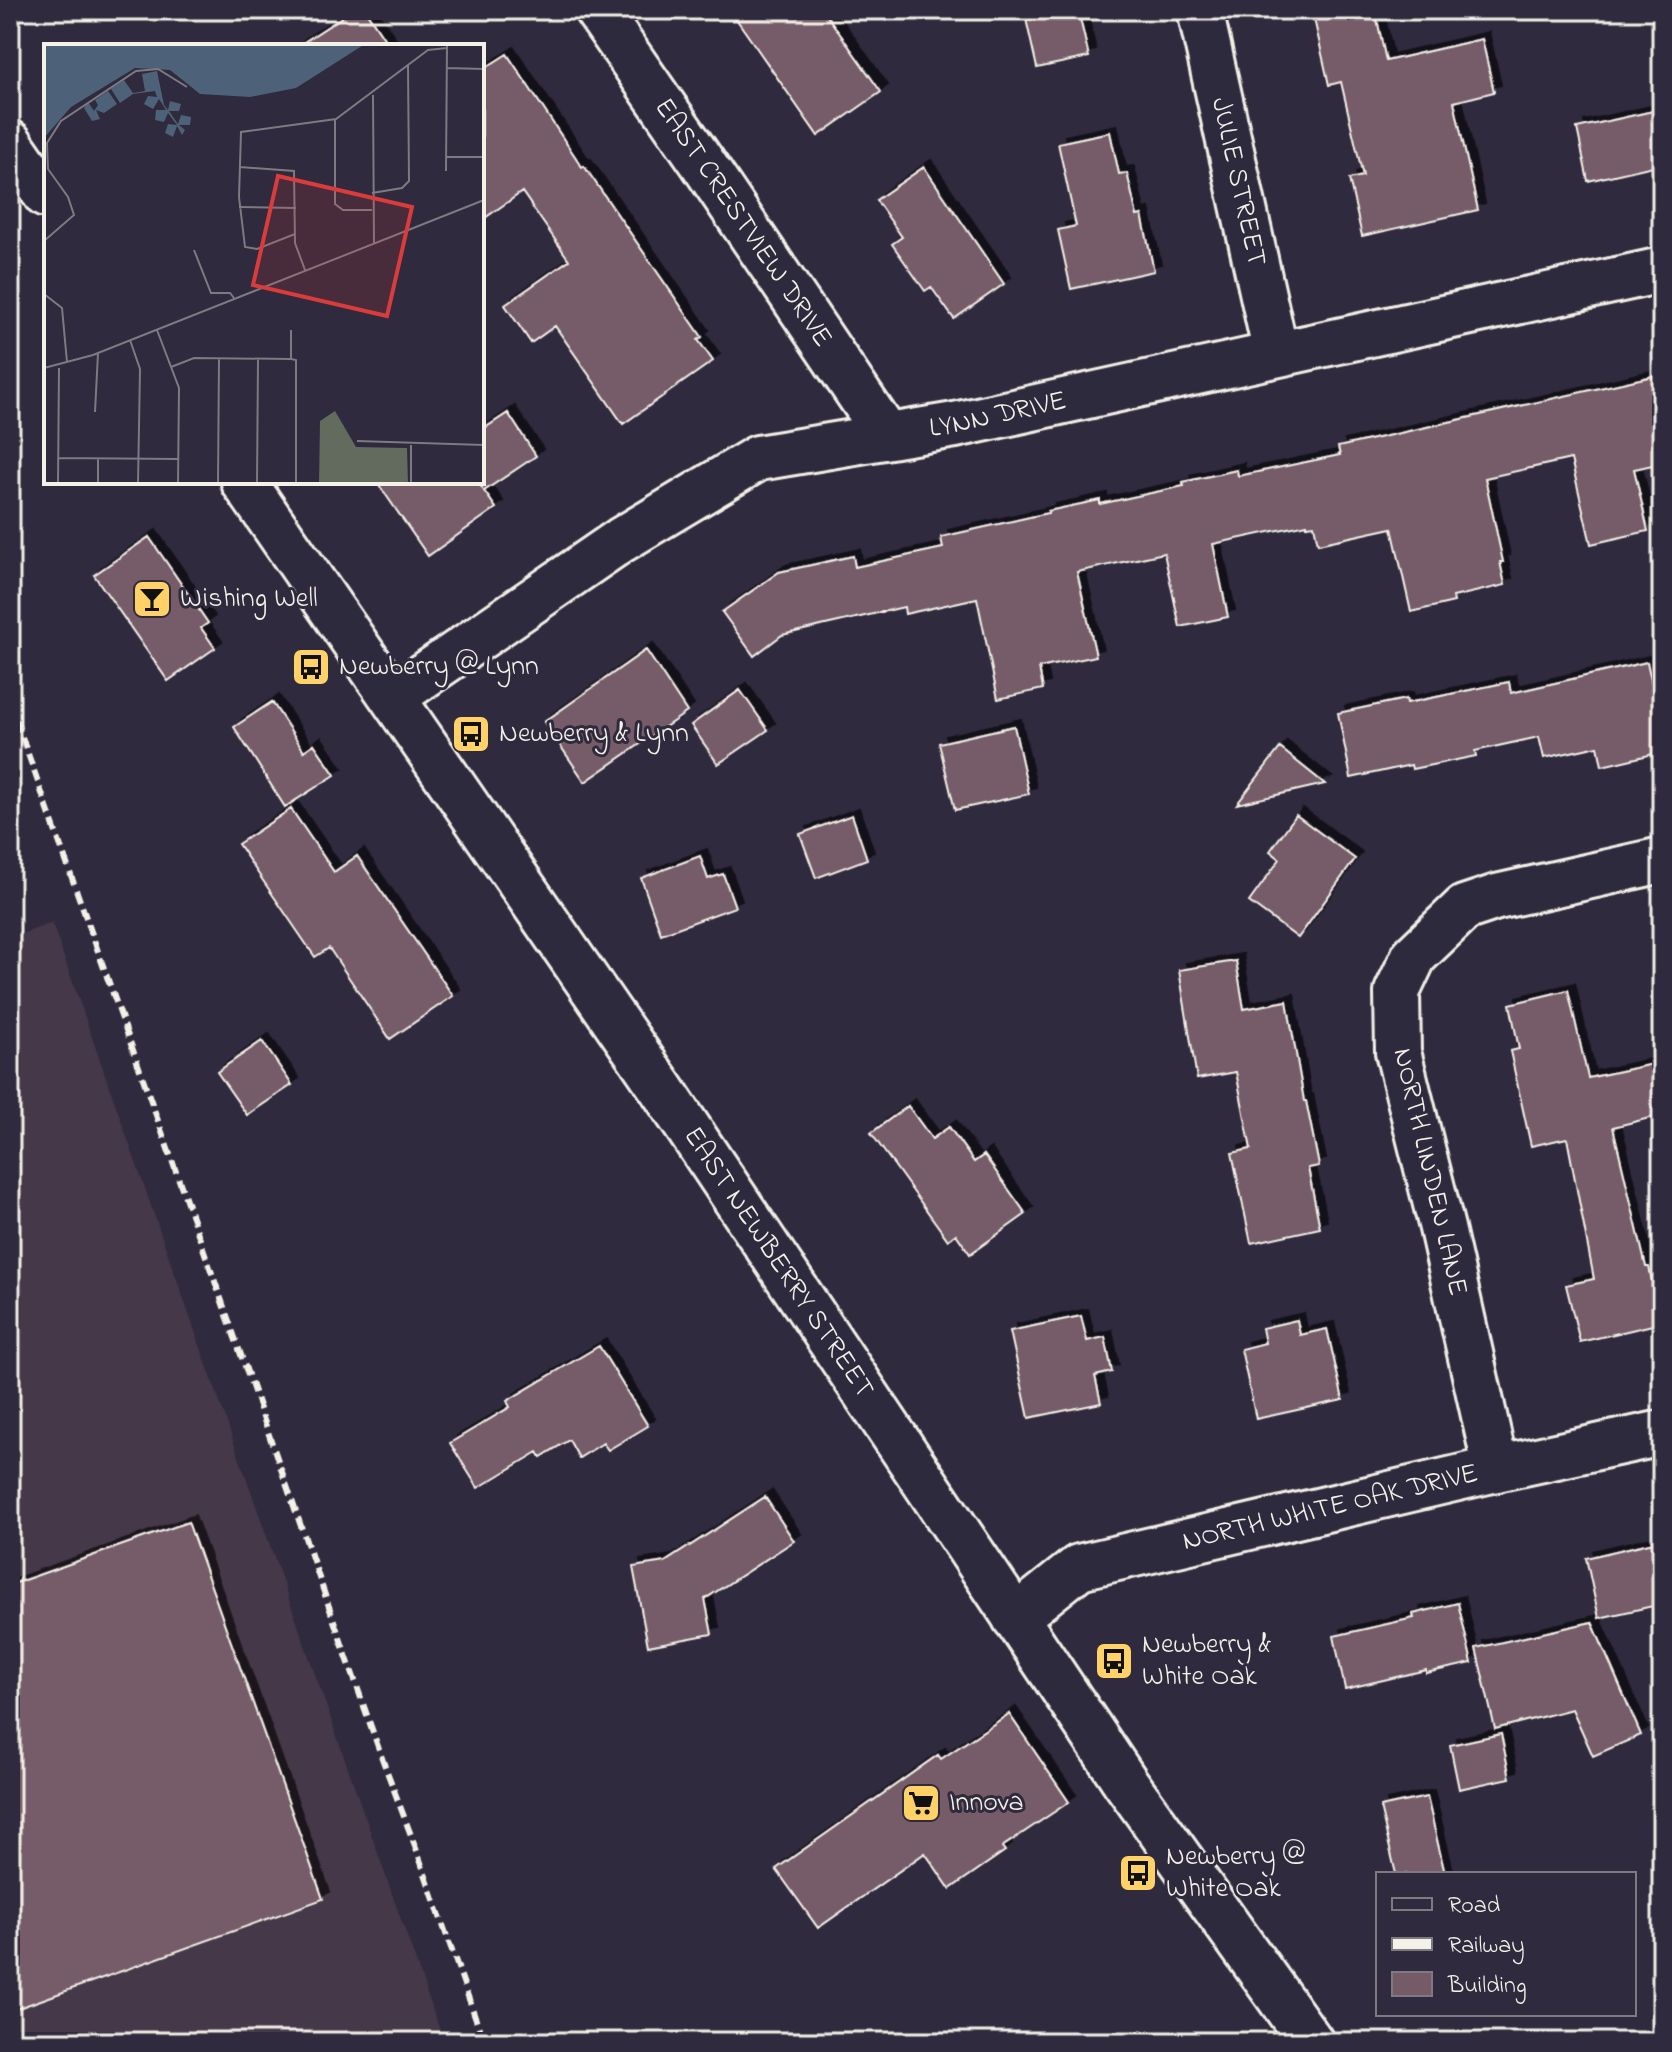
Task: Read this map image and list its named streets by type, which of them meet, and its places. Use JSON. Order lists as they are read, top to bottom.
{
  "streets": {
    "street": [
      "JULIE STREET",
      "EAST CRESTVIEW DRIVE",
      "LYNN DRIVE",
      "NORTH LINDEN LANE",
      "EAST NEWBERRY STREET",
      "NORTH WHITE OAK DRIVE"
    ]
  },
  "crossings": [
    ["JULIE STREET", "LYNN DRIVE"],
    ["EAST CRESTVIEW DRIVE", "LYNN DRIVE"],
    ["LYNN DRIVE", "EAST NEWBERRY STREET"],
    ["NORTH LINDEN LANE", "NORTH WHITE OAK DRIVE"],
    ["EAST NEWBERRY STREET", "NORTH WHITE OAK DRIVE"]
  ],
  "places": {
    "bar": ["Wishing Well"],
    "bus stop": [
      "Newberry @ Lynn",
      "Newberry & Lynn",
      "Newberry & White Oak",
      "Newberry @ White Oak"
    ],
    "supermarket": ["Innova"]
  },
  "legend": ["Road", "Railway", "Building"]
}
